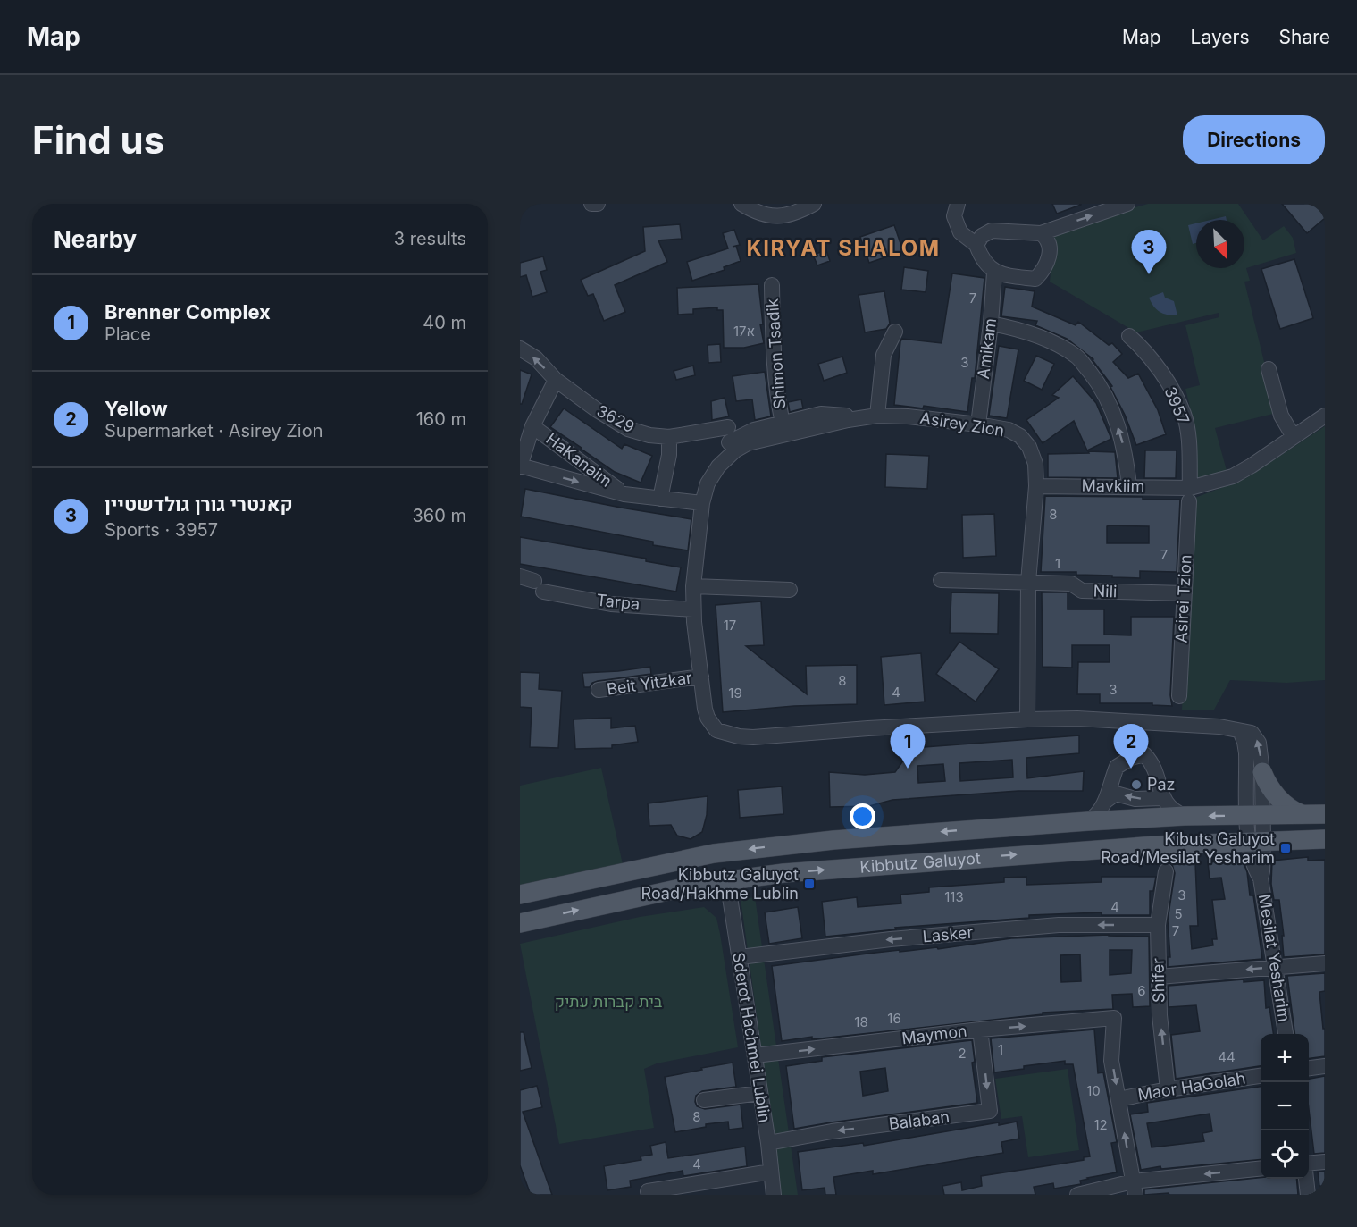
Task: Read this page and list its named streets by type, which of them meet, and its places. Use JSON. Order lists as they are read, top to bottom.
{
  "streets": {
    "main road": ["Kibbutz Galuyot"],
    "street": [
      "Amikam",
      "Shimon Tsadik",
      "3957",
      "3629",
      "Asirey Zion",
      "HaKanaim",
      "Mavkiim",
      "Nili",
      "Asirei Tzion",
      "Tarpa",
      "Beit Yitzkar",
      "Lasker",
      "Mesilat Yesharim",
      "Shifer",
      "Maymon",
      "Sderot Hachmei Lublin",
      "Maor HaGolah",
      "Balaban"
    ]
  },
  "crossings": [
    ["Amikam", "Asirey Zion"],
    ["3957", "Mavkiim"],
    ["3957", "Asirei Tzion"],
    ["Asirey Zion", "HaKanaim"],
    ["Asirey Zion", "Mavkiim"],
    ["Asirey Zion", "Nili"],
    ["Asirey Zion", "Tarpa"],
    ["Asirey Zion", "Beit Yitzkar"],
    ["Mavkiim", "Asirei Tzion"],
    ["Nili", "Asirei Tzion"],
    ["Kibbutz Galuyot", "Mesilat Yesharim"],
    ["Kibbutz Galuyot", "Sderot Hachmei Lublin"],
    ["Lasker", "Shifer"],
    ["Lasker", "Sderot Hachmei Lublin"],
    ["Shifer", "Maor HaGolah"],
    ["Maymon", "Sderot Hachmei Lublin"],
    ["Maymon", "Maor HaGolah"],
    ["Maymon", "Balaban"],
    ["Sderot Hachmei Lublin", "Balaban"]
  ],
  "one_way": ["Lasker", "Shifer", "Maymon"],
  "districts": ["KIRYAT SHALOM"],
  "parks": ["בית קברות עתיק"],
  "places": {
    "other": ["Paz"],
    "transit": ["Kibuts Galuyot Road/Mesilat Yesharim", "Kibbutz Galuyot Road/Hakhme Lublin"]
  },
  "house_numbers": [
    "7",
    "17א",
    "3",
    "8",
    "7",
    "1",
    "17",
    "8",
    "3",
    "4",
    "19",
    "3",
    "113",
    "4",
    "5",
    "7",
    "6",
    "16",
    "18",
    "1",
    "2",
    "44",
    "10",
    "8",
    "12",
    "4"
  ],
  "north": "bottom right",
  "page": {
    "header": "Map",
    "nav": ["Map", "Layers", "Share"],
    "buttons": "Directions",
    "title": "Find us",
    "heading": ["Nearby", "3 results"],
    "pins": ["3", "1", "2"],
    "list": [
      {
        "mark": "1",
        "name": "Brenner Complex",
        "note": "Place",
        "value": "40 m"
      },
      {
        "mark": "2",
        "name": "Yellow",
        "note": "Supermarket · Asirey Zion",
        "value": "160 m"
      },
      {
        "mark": "3",
        "name": "קאנטרי גורן גולדשטיין",
        "note": "Sports · 3957",
        "value": "360 m"
      }
    ],
    "map_buttons": ["+", "−"]
  }
}
